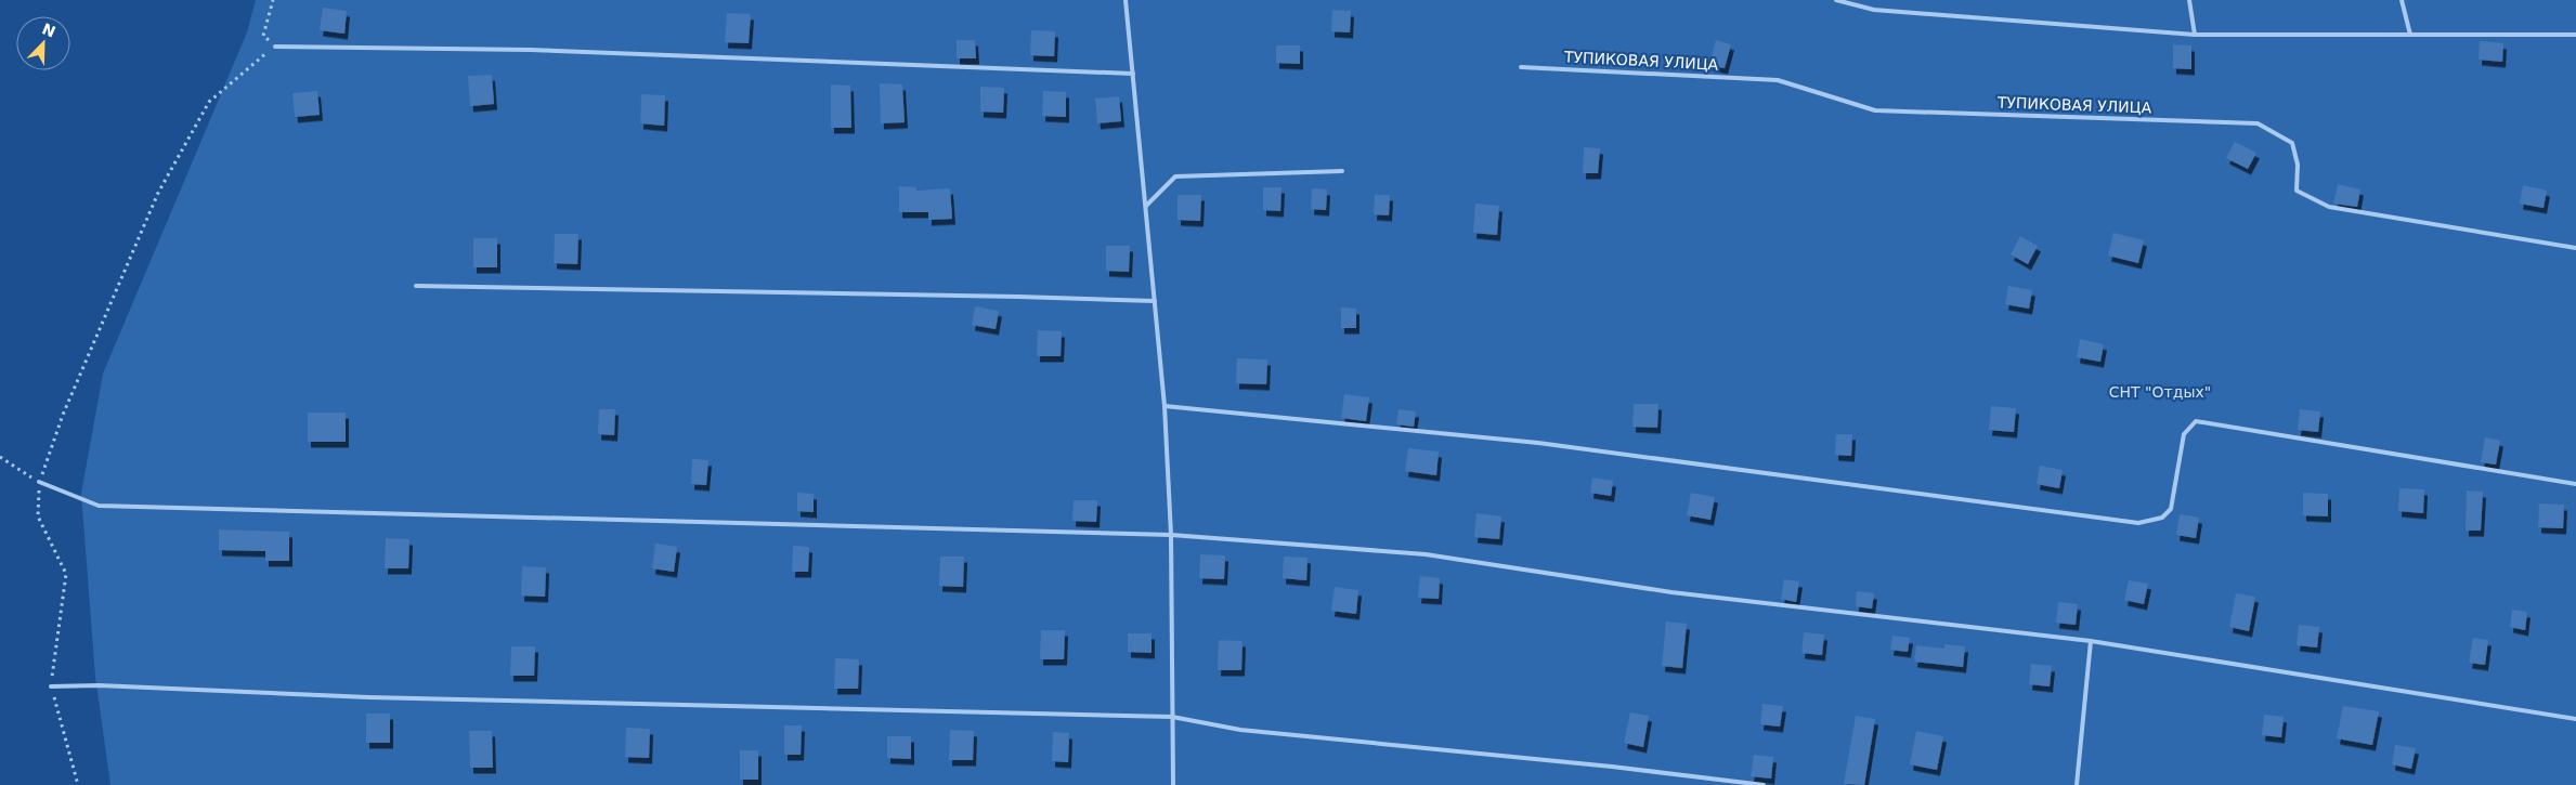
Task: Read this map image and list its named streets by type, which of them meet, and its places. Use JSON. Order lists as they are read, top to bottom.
{
  "streets": {
    "lane": ["ТУПИКОВАЯ УЛИЦА"]
  },
  "parks": ["СНТ \"Отдых\""],
  "north": "top right"
}
